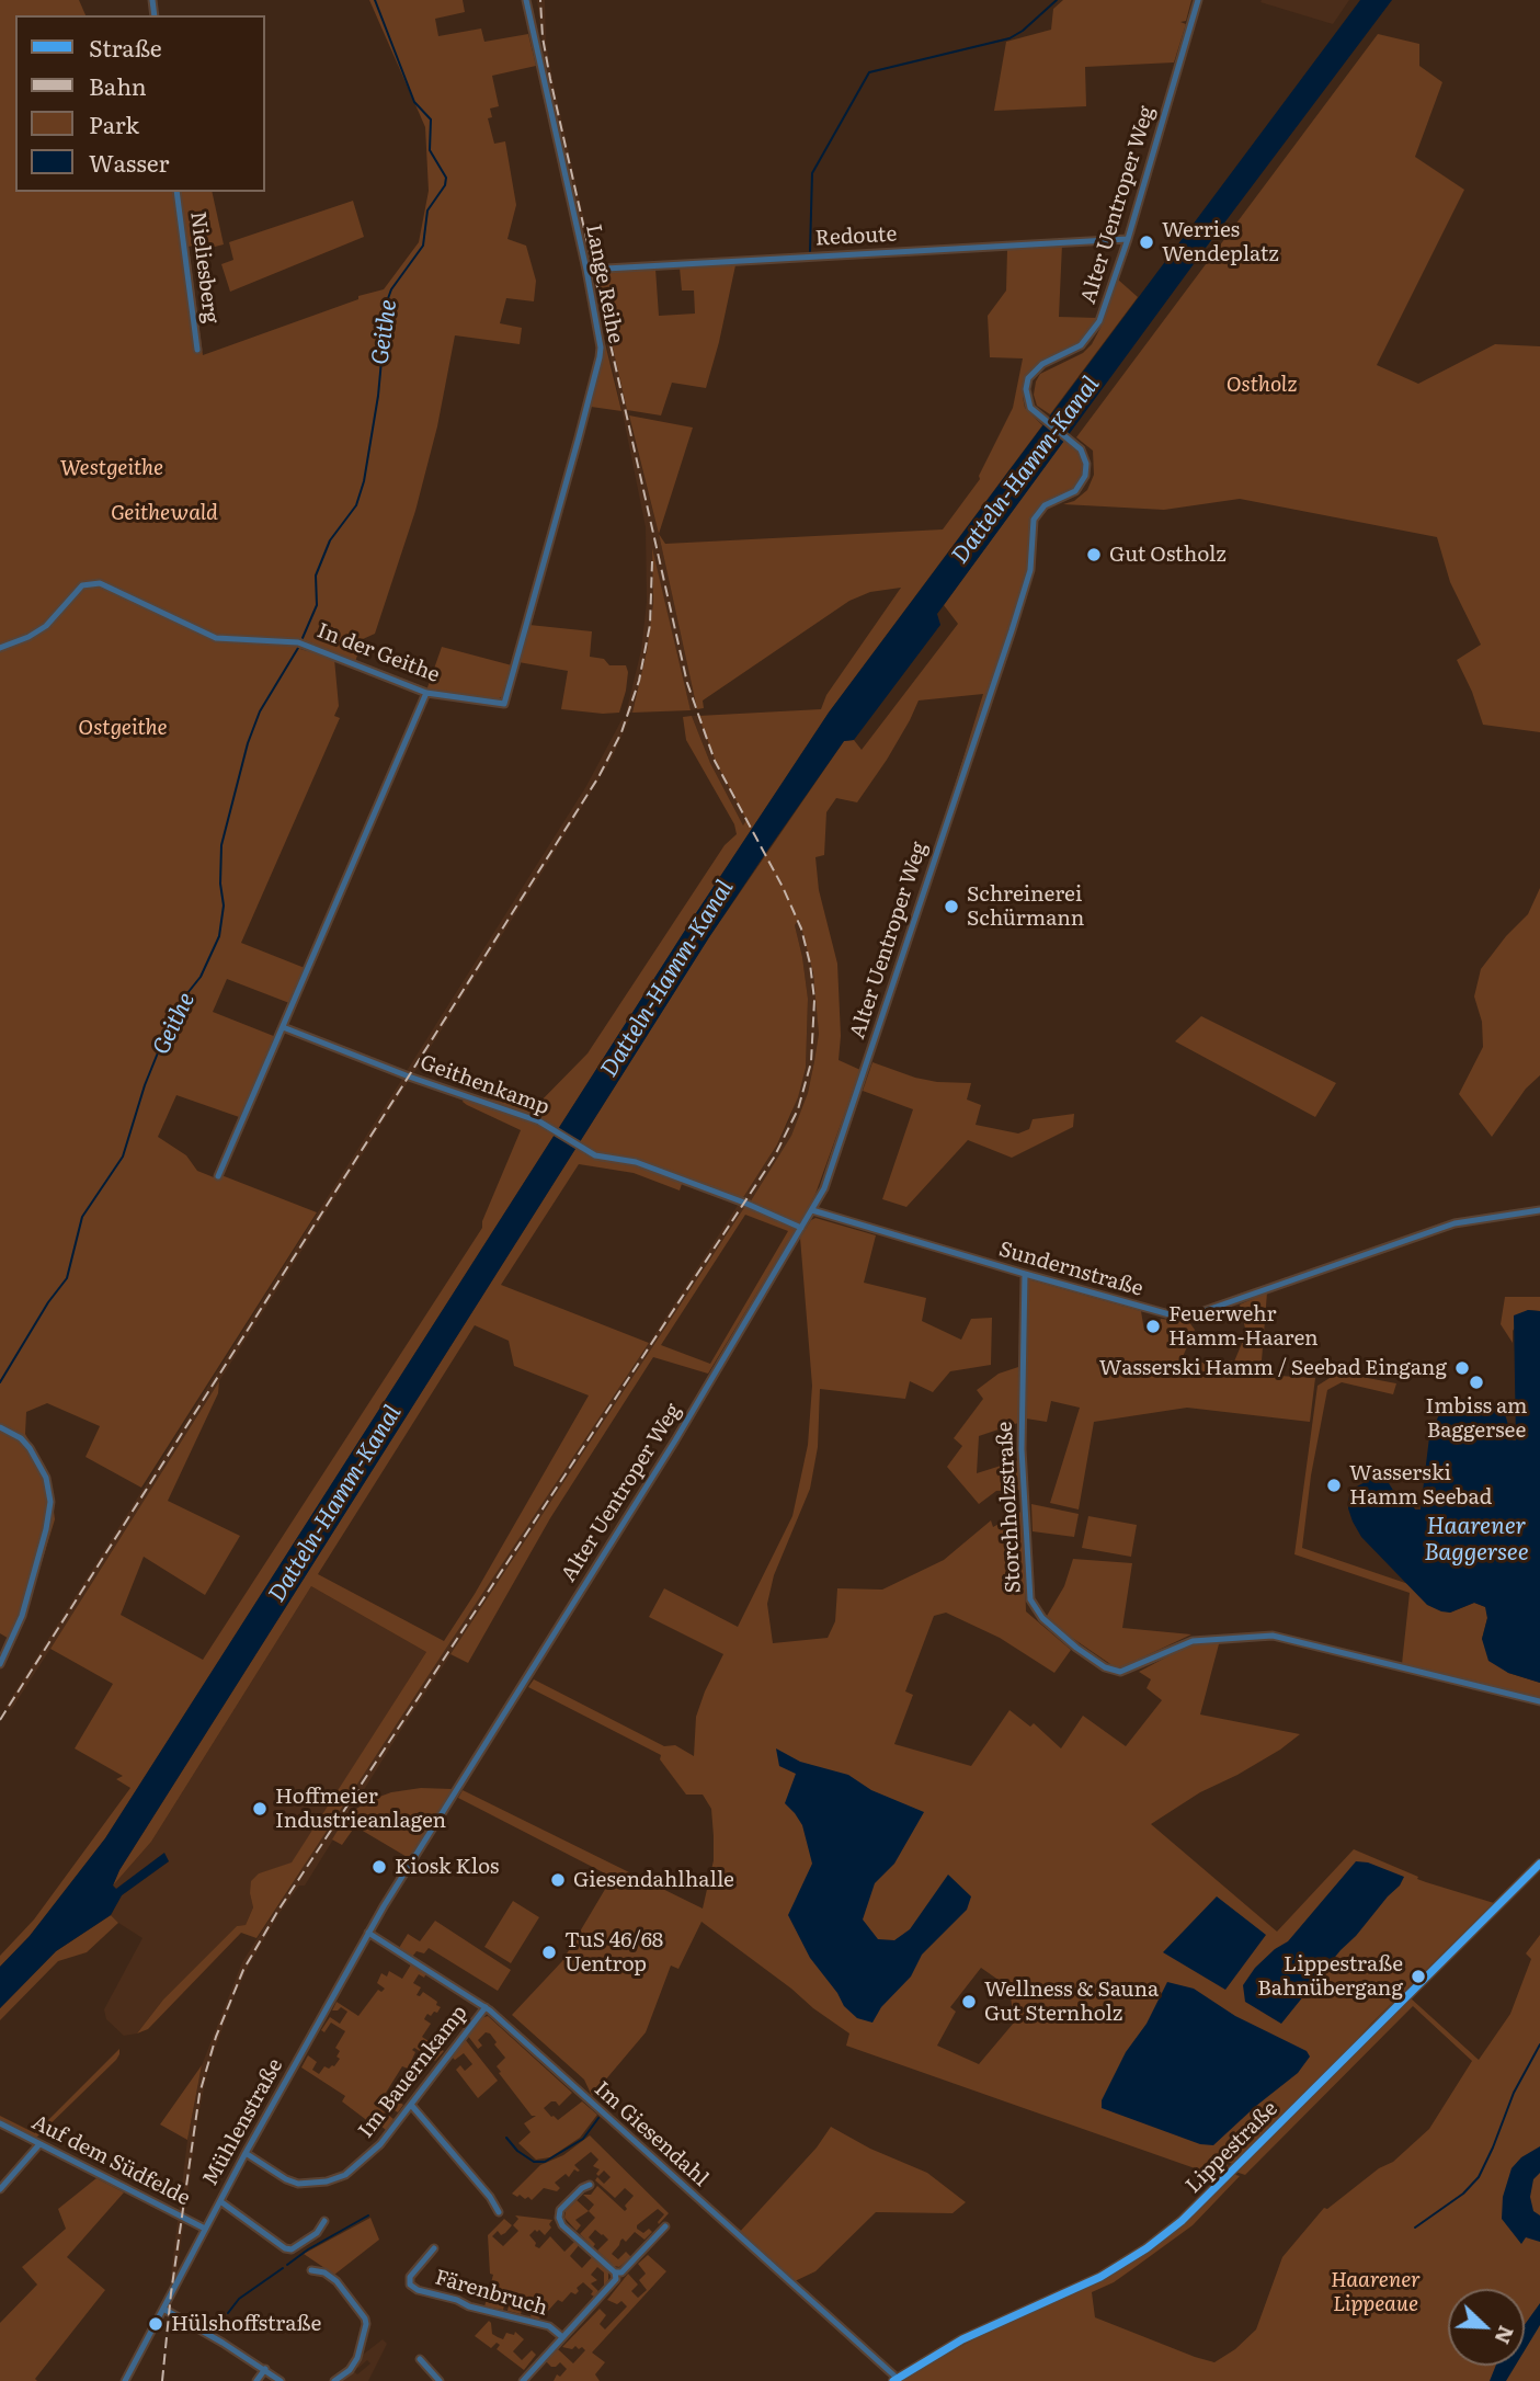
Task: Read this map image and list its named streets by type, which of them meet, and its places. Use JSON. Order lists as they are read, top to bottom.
{
  "streets": {
    "main road": ["Lippestraße"],
    "street": [
      "Alter Uentroper Weg",
      "Redoute",
      "Nieliesberg",
      "Lange Reihe",
      "In der Geithe",
      "Geithenkamp",
      "Sundernstraße",
      "Storchholzstraße",
      "Im Bauernkamp",
      "Mühlenstraße",
      "Im Giesendahl",
      "Auf dem Südfelde",
      "Färenbruch"
    ]
  },
  "crossings": [
    ["Alter Uentroper Weg", "Redoute"],
    ["Alter Uentroper Weg", "Geithenkamp"],
    ["Alter Uentroper Weg", "Sundernstraße"],
    ["Alter Uentroper Weg", "Mühlenstraße"],
    ["Redoute", "Lange Reihe"],
    ["Lange Reihe", "In der Geithe"],
    ["Sundernstraße", "Storchholzstraße"],
    ["Im Bauernkamp", "Mühlenstraße"],
    ["Im Bauernkamp", "Im Giesendahl"],
    ["Mühlenstraße", "Im Giesendahl"],
    ["Mühlenstraße", "Auf dem Südfelde"],
    ["Im Giesendahl", "Lippestraße"]
  ],
  "water": ["Geithe", "Datteln-Hamm-Kanal", "Haarener Baggersee"],
  "parks": [
    "Ostholz",
    "Westgeithe",
    "Geithewald",
    "Ostgeithe",
    "Haarener Lippeaue"
  ],
  "places": [
    "Werries Wendeplatz",
    "Gut Ostholz",
    "Schreinerei Schürmann",
    "Feuerwehr Hamm-Haaren",
    "Wasserski Hamm / Seebad Eingang",
    "Imbiss am Baggersee",
    "Wasserski Hamm Seebad",
    "Hoffmeier Industrieanlagen",
    "Kiosk Klos",
    "Giesendahlhalle",
    "TuS 46/68 Uentrop",
    "Lippestraße Bahnübergang",
    "Wellness & Sauna Gut Sternholz",
    "Hülshoffstraße"
  ],
  "legend": [
    "Straße",
    "Bahn",
    "Park",
    "Wasser"
  ],
  "north": "bottom right"
}
